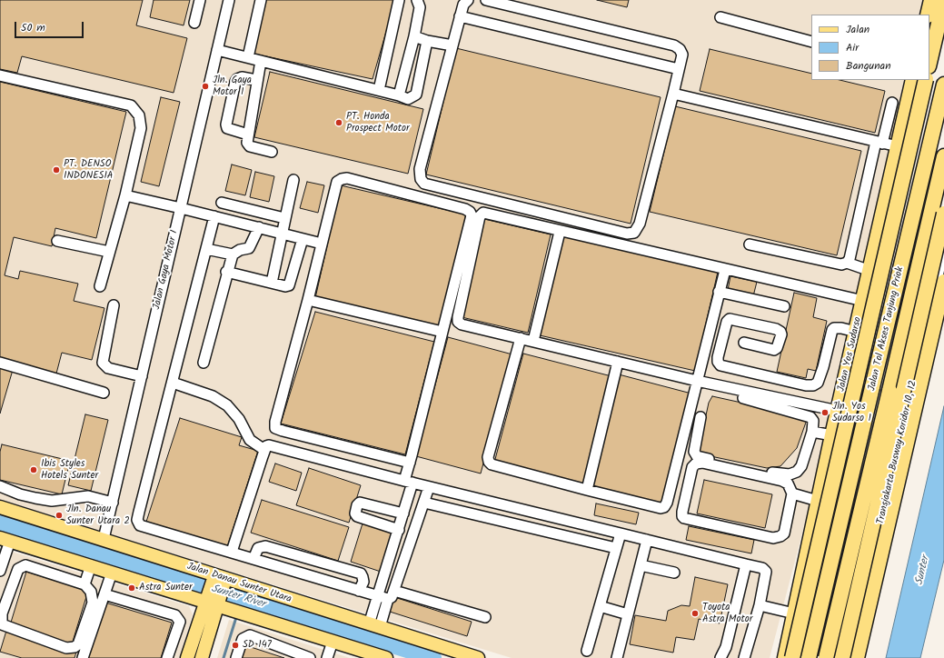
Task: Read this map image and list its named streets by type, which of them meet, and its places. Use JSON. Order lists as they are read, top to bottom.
{
  "streets": {
    "highway": ["Jalan Tol Akses Tanjung Priok", "Jalan Yos Sudarso"],
    "main road": ["Jalan Danau Sunter Utara"],
    "street": ["Jalan Gaya Motor I", "Transjakarta Busway Koridor 10, 12"]
  },
  "crossings": [
    ["Jalan Gaya Motor I", "Jalan Danau Sunter Utara"]
  ],
  "water": ["Sunter", "Sunter River"],
  "places": [
    "Jln. Gaya Motor 1",
    "PT. Honda Prospect Motor",
    "PT. DENSO INDONESIA",
    "Jln. Yos Sudarso 1",
    "Ibis Styles Hotels Sunter",
    "Jln. Danau Sunter Utara 2",
    "Astra Sunter",
    "Toyota Astra Motor",
    "SD 147"
  ],
  "legend": ["Jalan", "Air", "Bangunan"],
  "scale_bar": "50 m"
}
